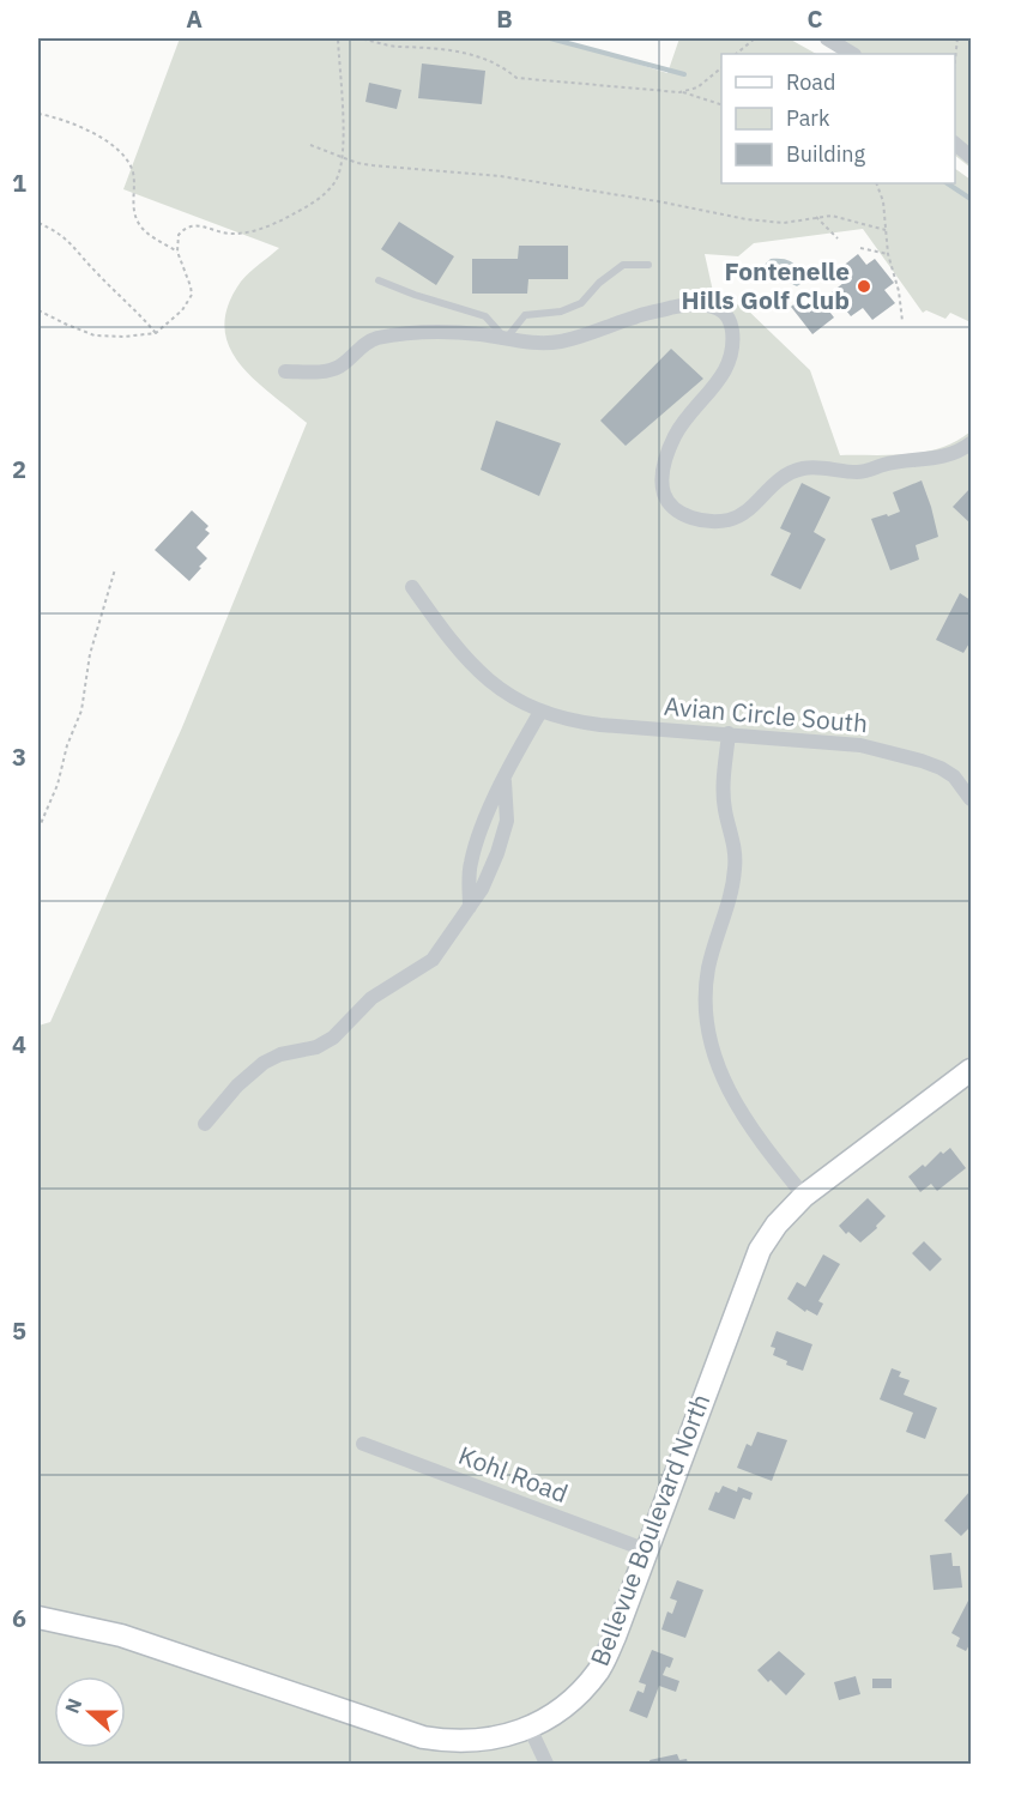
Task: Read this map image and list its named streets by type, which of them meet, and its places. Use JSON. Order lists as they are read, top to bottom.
{
  "streets": {
    "main road": ["Bellevue Boulevard North"],
    "street": ["Avian Circle South", "Kohl Road"]
  },
  "crossings": [
    ["Kohl Road", "Bellevue Boulevard North"]
  ],
  "places": ["Fontenelle Hills Golf Club"],
  "legend": ["Road", "Park", "Building"],
  "north": "left",
  "grid": {
    "columns": ["A", "B", "C"],
    "rows": [
      "1",
      "2",
      "3",
      "4",
      "5",
      "6"
    ]
  }
}
